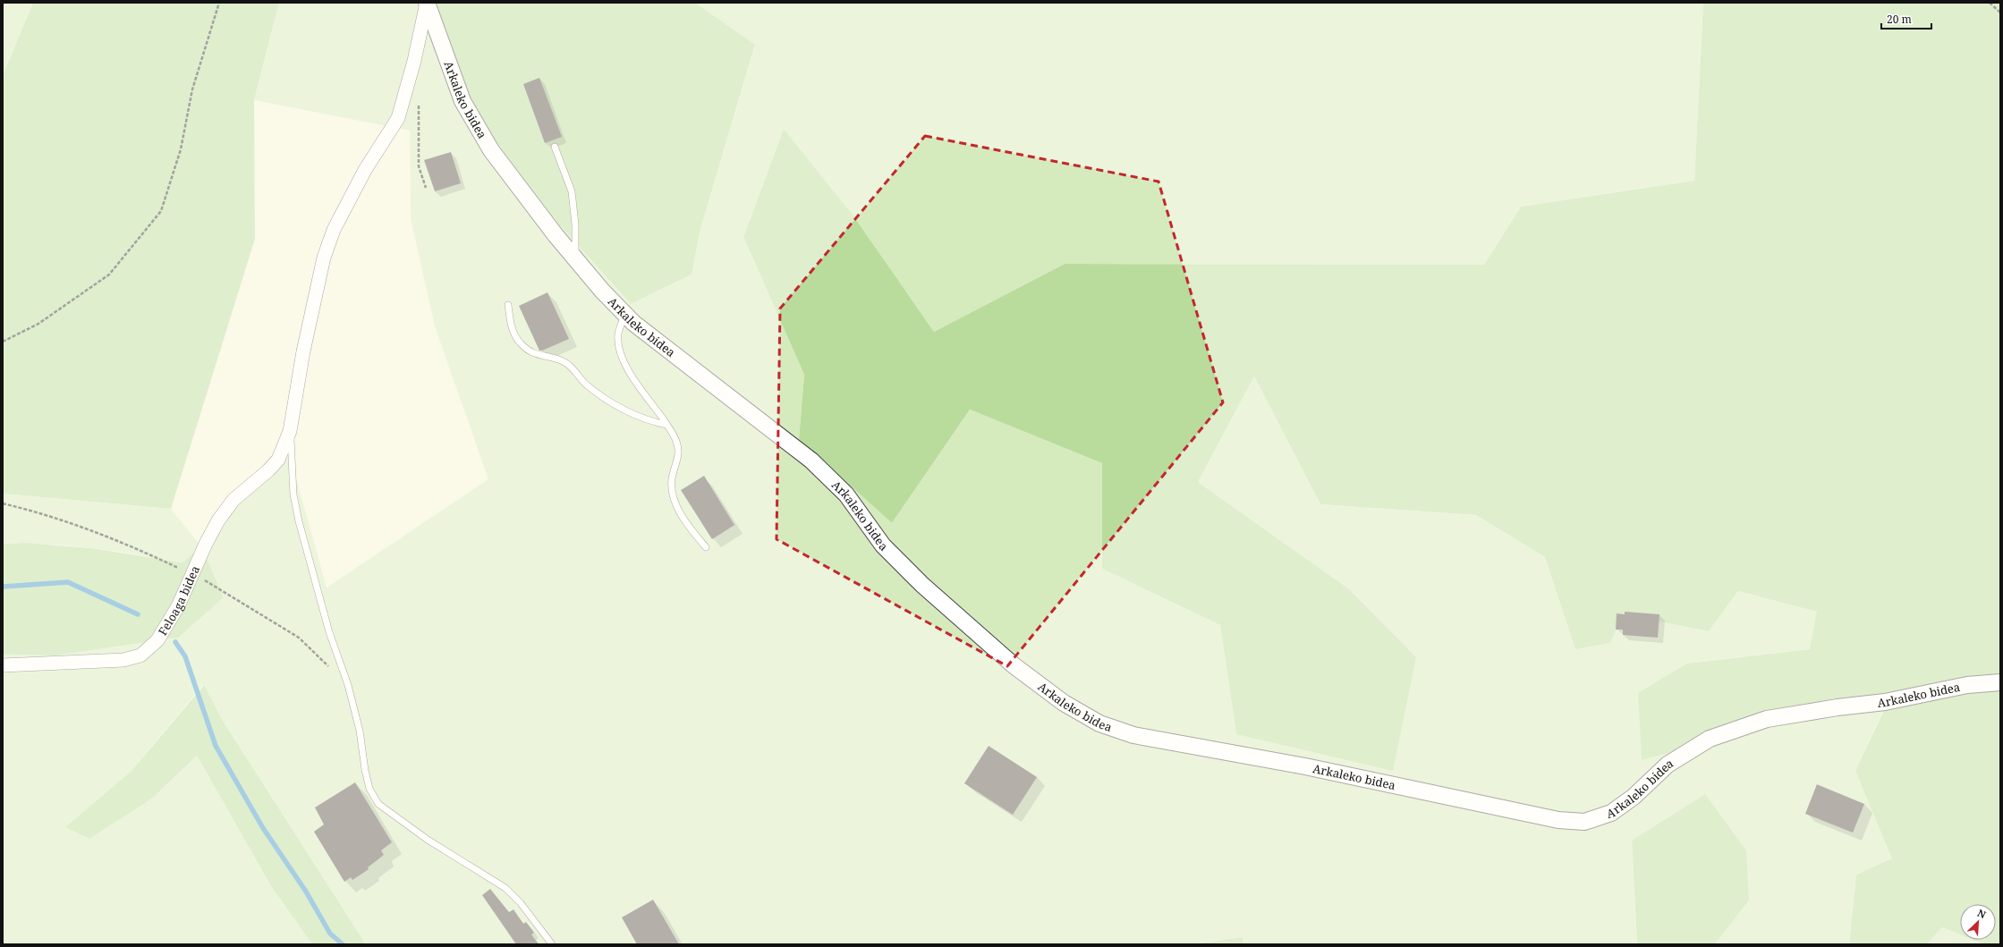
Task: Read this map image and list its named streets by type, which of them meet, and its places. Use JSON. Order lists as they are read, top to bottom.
{
  "streets": {
    "street": ["Arkaleko bidea", "Feloaga bidea"]
  },
  "crossings": [
    ["Arkaleko bidea", "Feloaga bidea"]
  ],
  "scale_bar": "20 m",
  "north": "top right"
}
